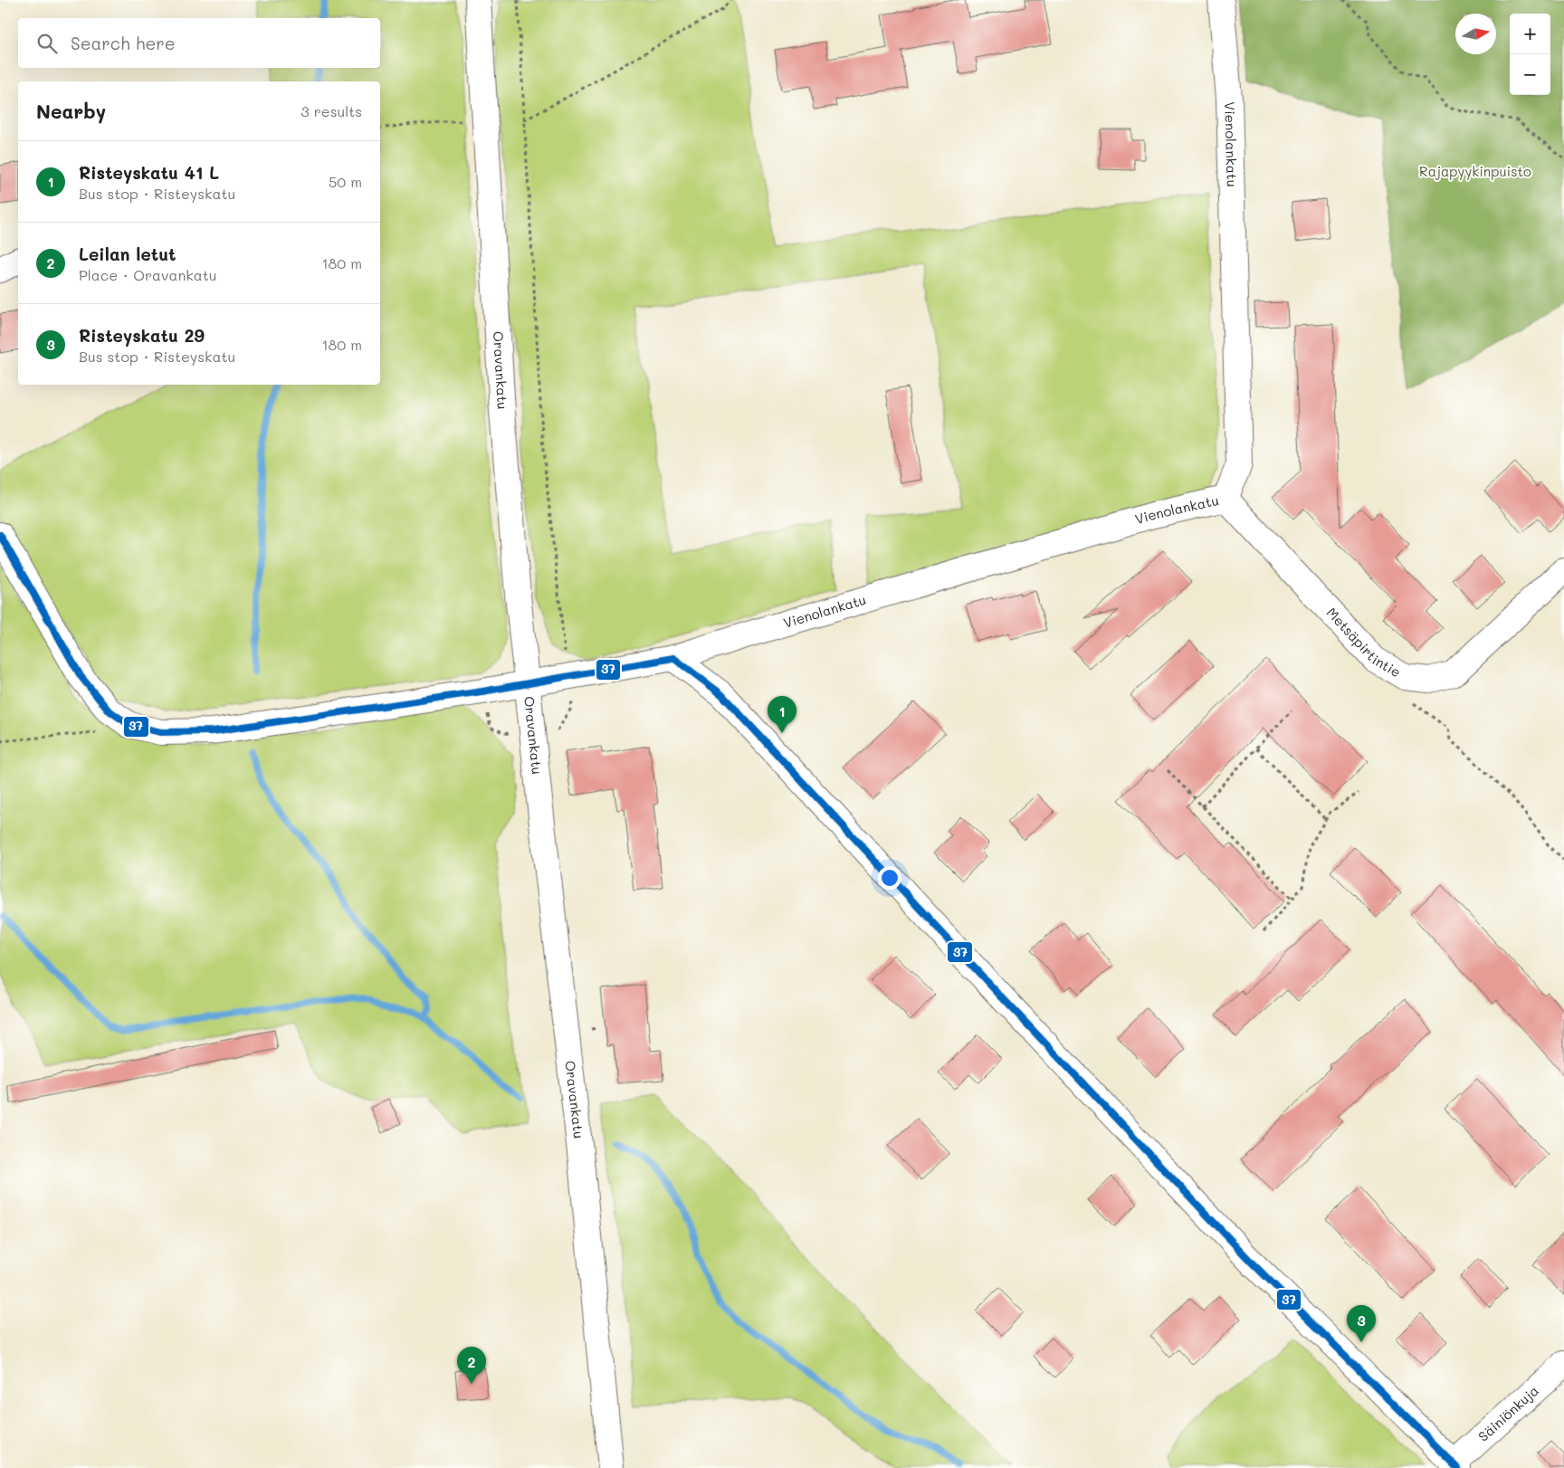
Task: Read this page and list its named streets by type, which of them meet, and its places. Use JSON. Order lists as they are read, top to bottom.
{
  "streets": {
    "street": [
      "Vienolankatu",
      "Oravankatu",
      "Metsäpirtintie",
      "Säiniönkuja"
    ]
  },
  "crossings": [
    ["Vienolankatu", "Oravankatu"],
    ["Vienolankatu", "Metsäpirtintie"]
  ],
  "parks": ["Rajapyykinpuisto"],
  "lines": ["transit line 37"],
  "north": "right",
  "page": {
    "map_buttons": ["+", "−"],
    "search": "Search here",
    "heading": ["Nearby", "3 results"],
    "list": [
      {
        "mark": "1",
        "name": "Risteyskatu 41 L",
        "note": "Bus stop · Risteyskatu",
        "value": "50 m"
      },
      {
        "mark": "2",
        "name": "Leilan letut",
        "note": "Place · Oravankatu",
        "value": "180 m"
      },
      {
        "mark": "3",
        "name": "Risteyskatu 29",
        "note": "Bus stop · Risteyskatu",
        "value": "180 m"
      }
    ],
    "pins": ["1", "3", "2"]
  }
}
